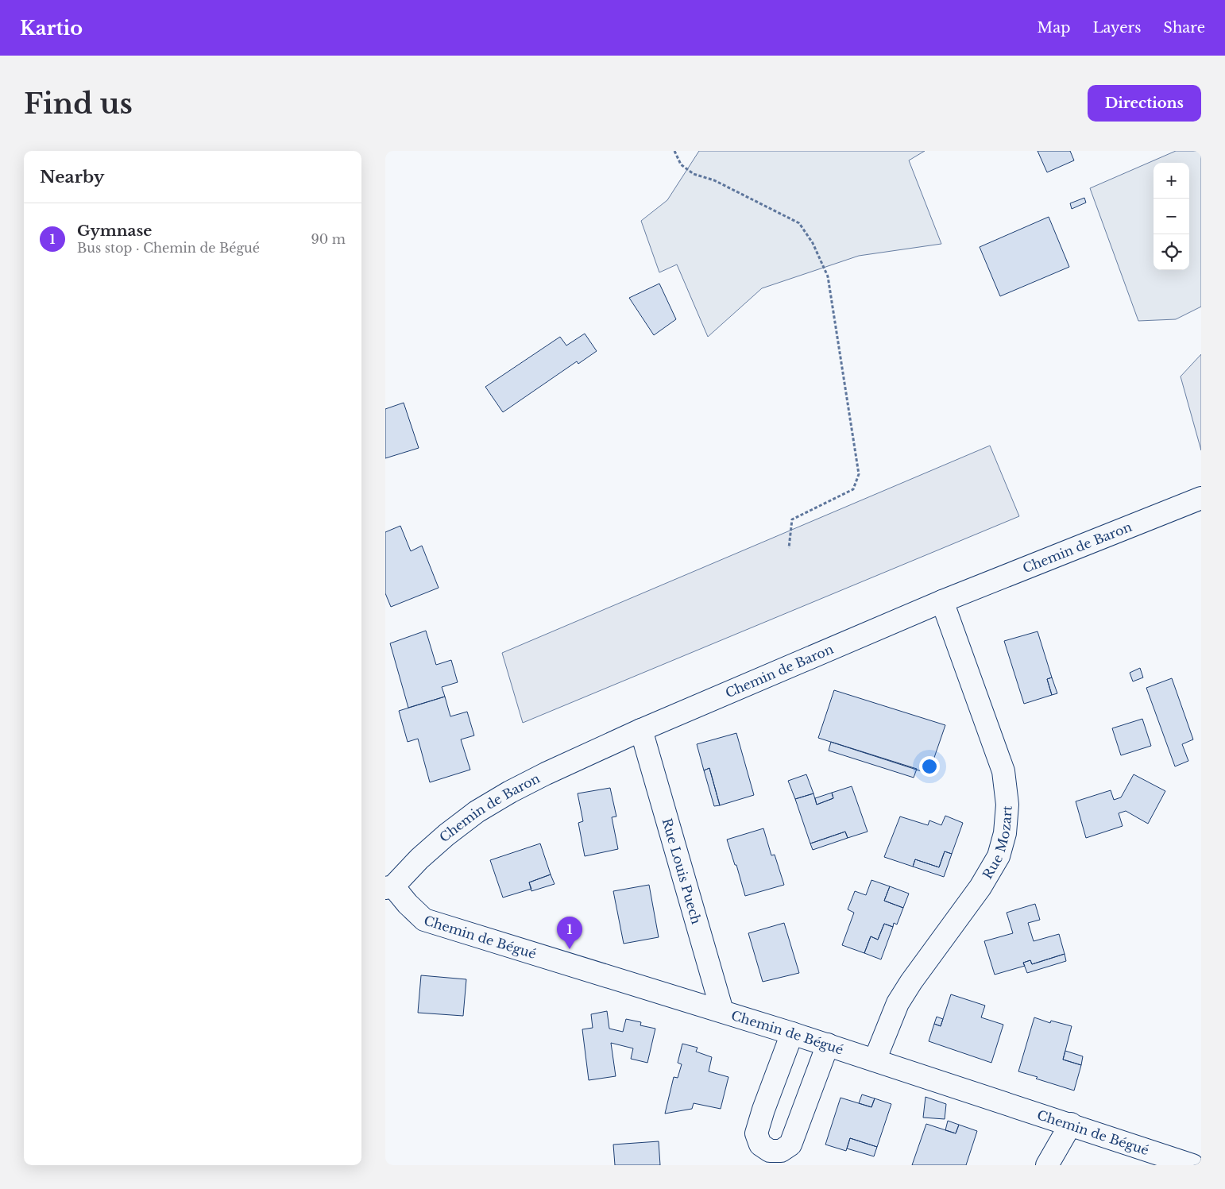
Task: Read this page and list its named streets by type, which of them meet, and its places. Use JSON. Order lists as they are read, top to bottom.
{
  "streets": {
    "street": [
      "Chemin de Baron",
      "Rue Mozart",
      "Rue Louis Puech",
      "Chemin de Bégué"
    ]
  },
  "crossings": [
    ["Chemin de Baron", "Rue Mozart"],
    ["Chemin de Baron", "Rue Louis Puech"],
    ["Chemin de Baron", "Chemin de Bégué"],
    ["Rue Mozart", "Chemin de Bégué"],
    ["Rue Louis Puech", "Chemin de Bégué"]
  ],
  "page": {
    "header": "Kartio",
    "nav": ["Map", "Layers", "Share"],
    "buttons": "Directions",
    "title": "Find us",
    "heading": "Nearby",
    "map_buttons": ["+", "−"],
    "list": [
      {
        "mark": "1",
        "name": "Gymnase",
        "note": "Bus stop · Chemin de Bégué",
        "value": "90 m"
      }
    ],
    "pins": "1"
  }
}
